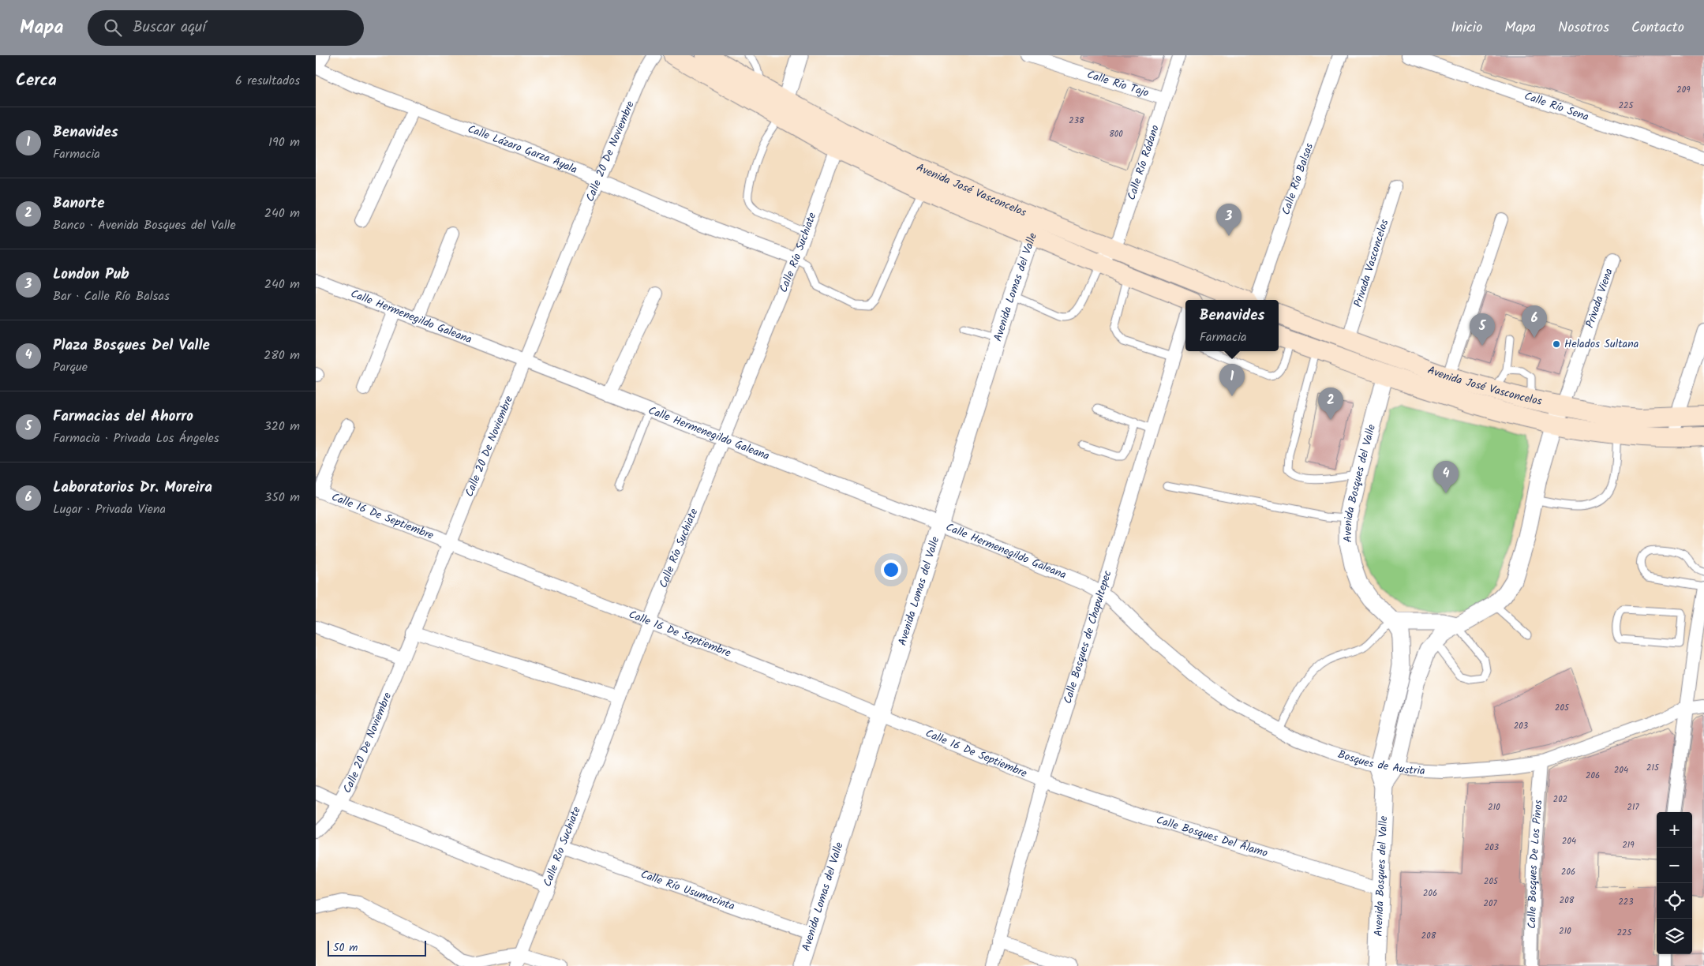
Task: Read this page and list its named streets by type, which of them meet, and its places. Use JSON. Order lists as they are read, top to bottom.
{
  "streets": {
    "main road": ["Avenida José Vasconcelos"],
    "street": [
      "Calle Río Tajo",
      "Calle Río Sena",
      "Calle Lázaro Garza Ayala",
      "Calle 20 De Noviembre",
      "Calle Río Ródano",
      "Calle Río Balsas",
      "Calle Río Suchiate",
      "Privada Vasconcelos",
      "Avenida Lomas del Valle",
      "Privada Viena",
      "Calle Hermenegildo Galeana",
      "Avenida Bosques del Valle",
      "Calle 16 De Septiembre",
      "Calle Bosques de Chapultepec",
      "Bosques de Austria",
      "Calle Bosques Del Álamo",
      "Calle Bosques De Los Pinos",
      "Calle Río Usumacinta"
    ]
  },
  "crossings": [
    ["Calle Río Tajo", "Calle Río Ródano"],
    ["Calle Lázaro Garza Ayala", "Calle 20 De Noviembre"],
    ["Calle Lázaro Garza Ayala", "Calle Río Suchiate"],
    ["Calle 20 De Noviembre", "Calle Hermenegildo Galeana"],
    ["Calle 20 De Noviembre", "Calle 16 De Septiembre"],
    ["Calle Río Ródano", "Avenida José Vasconcelos"],
    ["Avenida José Vasconcelos", "Calle Río Suchiate"],
    ["Avenida José Vasconcelos", "Privada Vasconcelos"],
    ["Avenida José Vasconcelos", "Avenida Lomas del Valle"],
    ["Avenida José Vasconcelos", "Privada Viena"],
    ["Avenida José Vasconcelos", "Avenida Bosques del Valle"],
    ["Avenida José Vasconcelos", "Calle Bosques de Chapultepec"],
    ["Calle Río Suchiate", "Calle Hermenegildo Galeana"],
    ["Calle Río Suchiate", "Calle 16 De Septiembre"],
    ["Calle Río Suchiate", "Calle Río Usumacinta"],
    ["Avenida Lomas del Valle", "Calle Hermenegildo Galeana"],
    ["Avenida Lomas del Valle", "Calle 16 De Septiembre"],
    ["Avenida Lomas del Valle", "Calle Río Usumacinta"],
    ["Privada Viena", "Avenida Bosques del Valle"],
    ["Calle Hermenegildo Galeana", "Calle Bosques de Chapultepec"],
    ["Calle Hermenegildo Galeana", "Bosques de Austria"],
    ["Avenida Bosques del Valle", "Bosques de Austria"],
    ["Avenida Bosques del Valle", "Calle Bosques Del Álamo"],
    ["Calle 16 De Septiembre", "Calle Bosques de Chapultepec"],
    ["Calle 16 De Septiembre", "Calle Bosques Del Álamo"],
    ["Calle Bosques de Chapultepec", "Bosques de Austria"],
    ["Calle Bosques de Chapultepec", "Calle Bosques Del Álamo"],
    ["Bosques de Austria", "Calle Bosques De Los Pinos"]
  ],
  "places": ["Helados Sultana"],
  "house_numbers": [
    "209",
    "225",
    "238",
    "800",
    "205",
    "203",
    "215",
    "204",
    "206",
    "202",
    "210",
    "217",
    "204",
    "219",
    "203",
    "206",
    "205",
    "206",
    "208",
    "223",
    "207",
    "210",
    "225",
    "208"
  ],
  "scale_bar": "50 m",
  "page": {
    "header": "Mapa",
    "search": "Buscar aquí",
    "nav": [
      "Inicio",
      "Mapa",
      "Nosotros",
      "Contacto"
    ],
    "heading": ["Cerca", "6 resultados"],
    "list": [
      {
        "mark": "1",
        "name": "Benavides",
        "note": "Farmacia",
        "value": "190 m"
      },
      {
        "mark": "2",
        "name": "Banorte",
        "note": "Banco · Avenida Bosques del Valle",
        "value": "240 m"
      },
      {
        "mark": "3",
        "name": "London Pub",
        "note": "Bar · Calle Río Balsas",
        "value": "240 m"
      },
      {
        "mark": "4",
        "name": "Plaza Bosques Del Valle",
        "note": "Parque",
        "value": "280 m"
      },
      {
        "mark": "5",
        "name": "Farmacias del Ahorro",
        "note": "Farmacia · Privada Los Ángeles",
        "value": "320 m"
      },
      {
        "mark": "6",
        "name": "Laboratorios Dr. Moreira",
        "note": "Lugar · Privada Viena",
        "value": "350 m"
      }
    ],
    "pins": [
      "3",
      "6",
      "5",
      "1",
      "2",
      "4"
    ],
    "popup": ["Benavides", "Farmacia"],
    "map_buttons": ["+", "−"],
    "scale": "50 m"
  }
}
